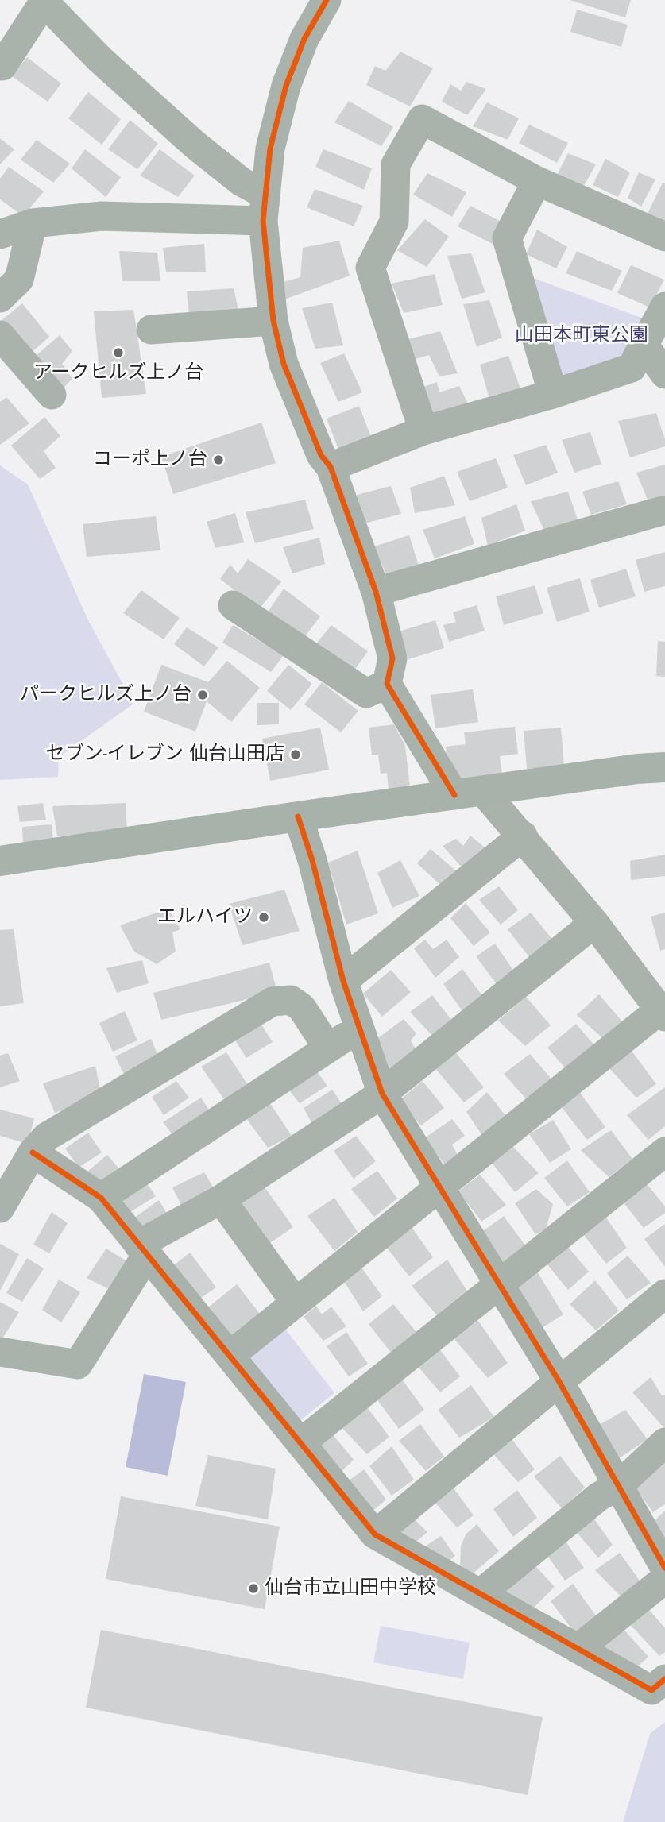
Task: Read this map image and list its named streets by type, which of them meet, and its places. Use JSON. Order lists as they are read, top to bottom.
{
  "parks": ["山田本町東公園"],
  "places": [
    "アークヒルズ上ノ台",
    "コーポ上ノ台",
    "パークヒルズ上ノ台",
    "セブン-イレブン 仙台山田店",
    "エルハイツ",
    "仙台市立山田中学校"
  ]
}
